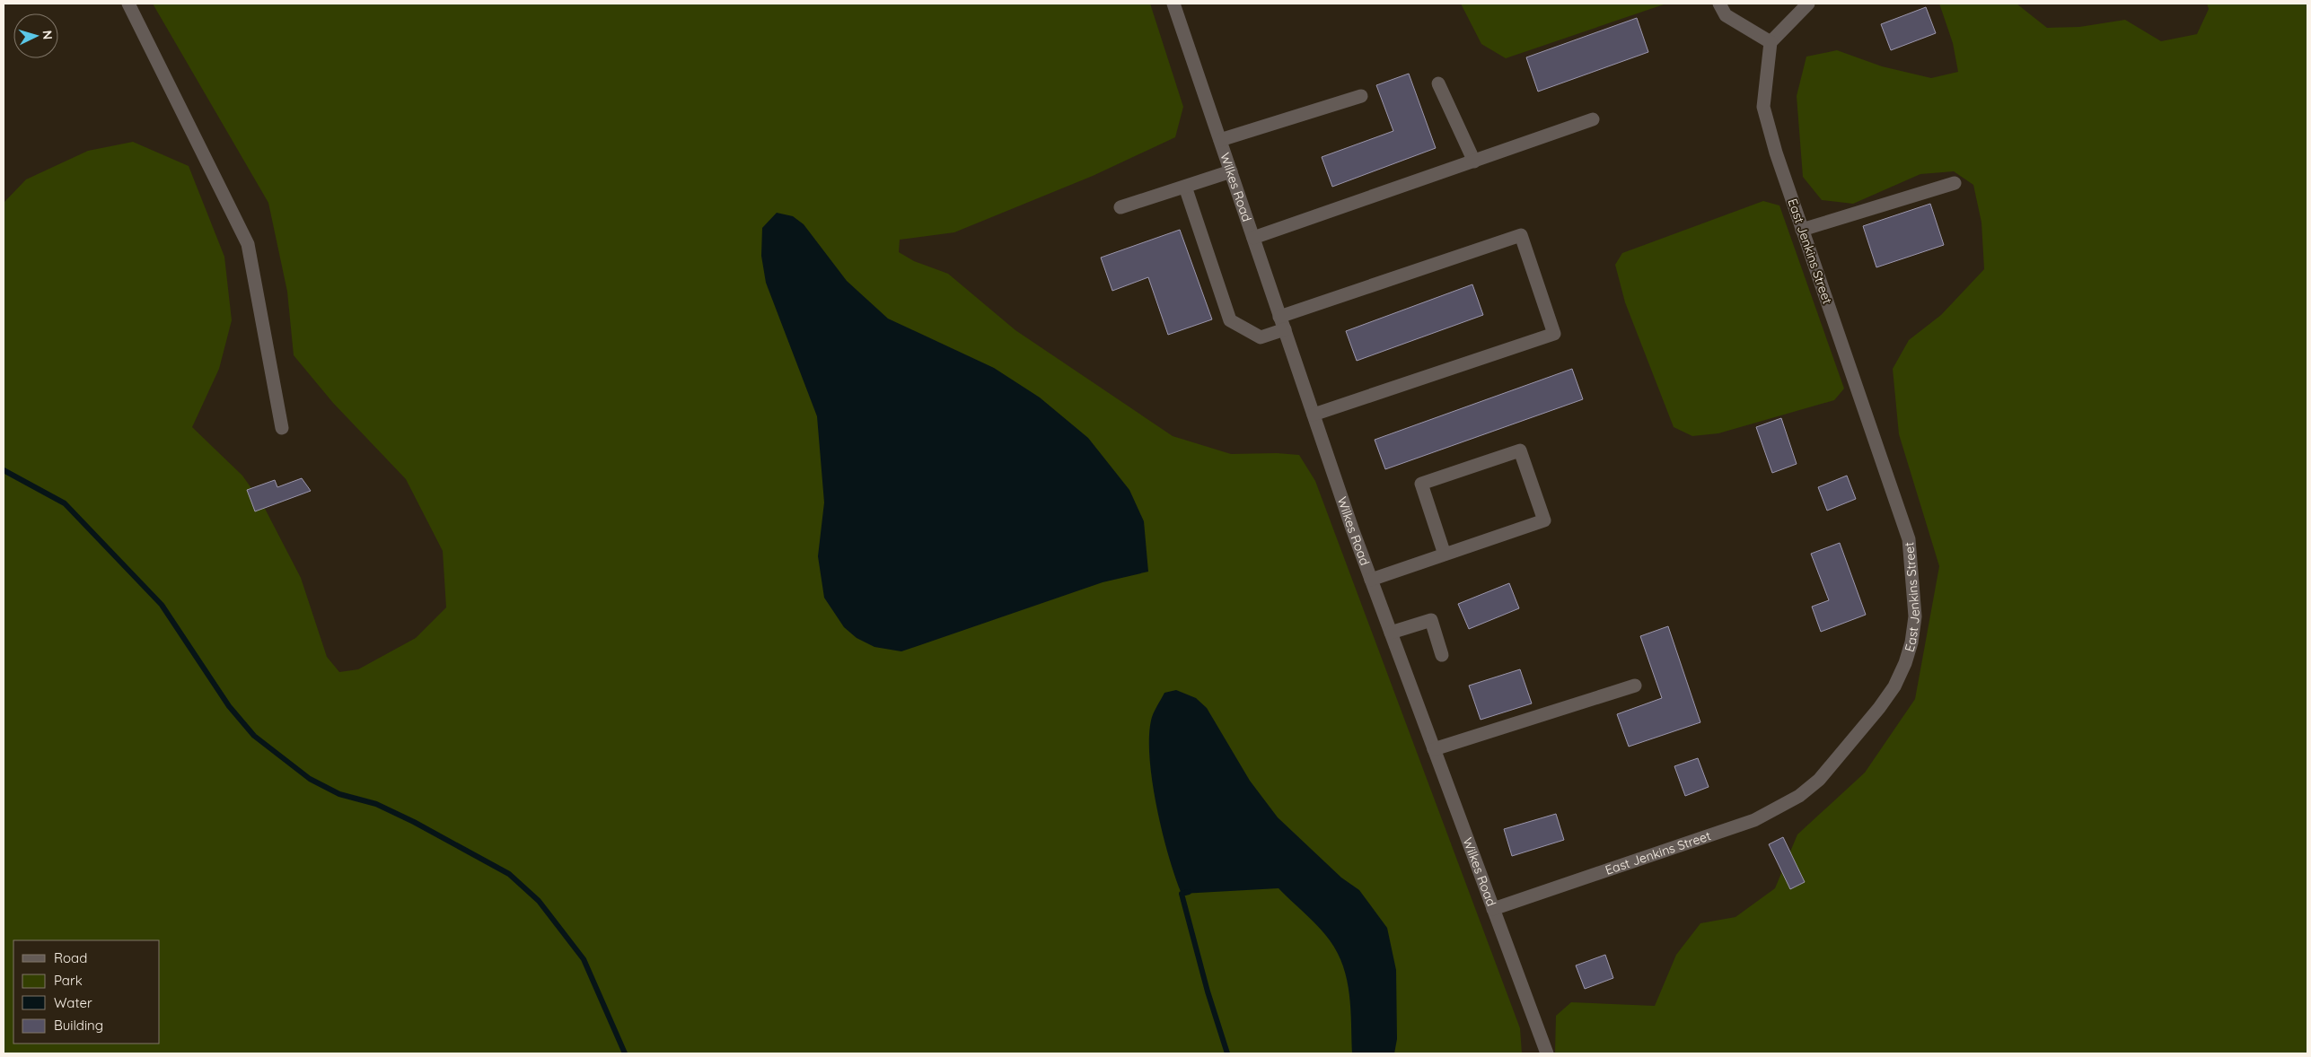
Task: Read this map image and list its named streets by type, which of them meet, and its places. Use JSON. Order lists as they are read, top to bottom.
{
  "streets": {
    "street": ["Wilkes Road", "East Jenkins Street"]
  },
  "crossings": [
    ["Wilkes Road", "East Jenkins Street"]
  ],
  "legend": [
    "Road",
    "Park",
    "Water",
    "Building"
  ],
  "north": "right"
}
